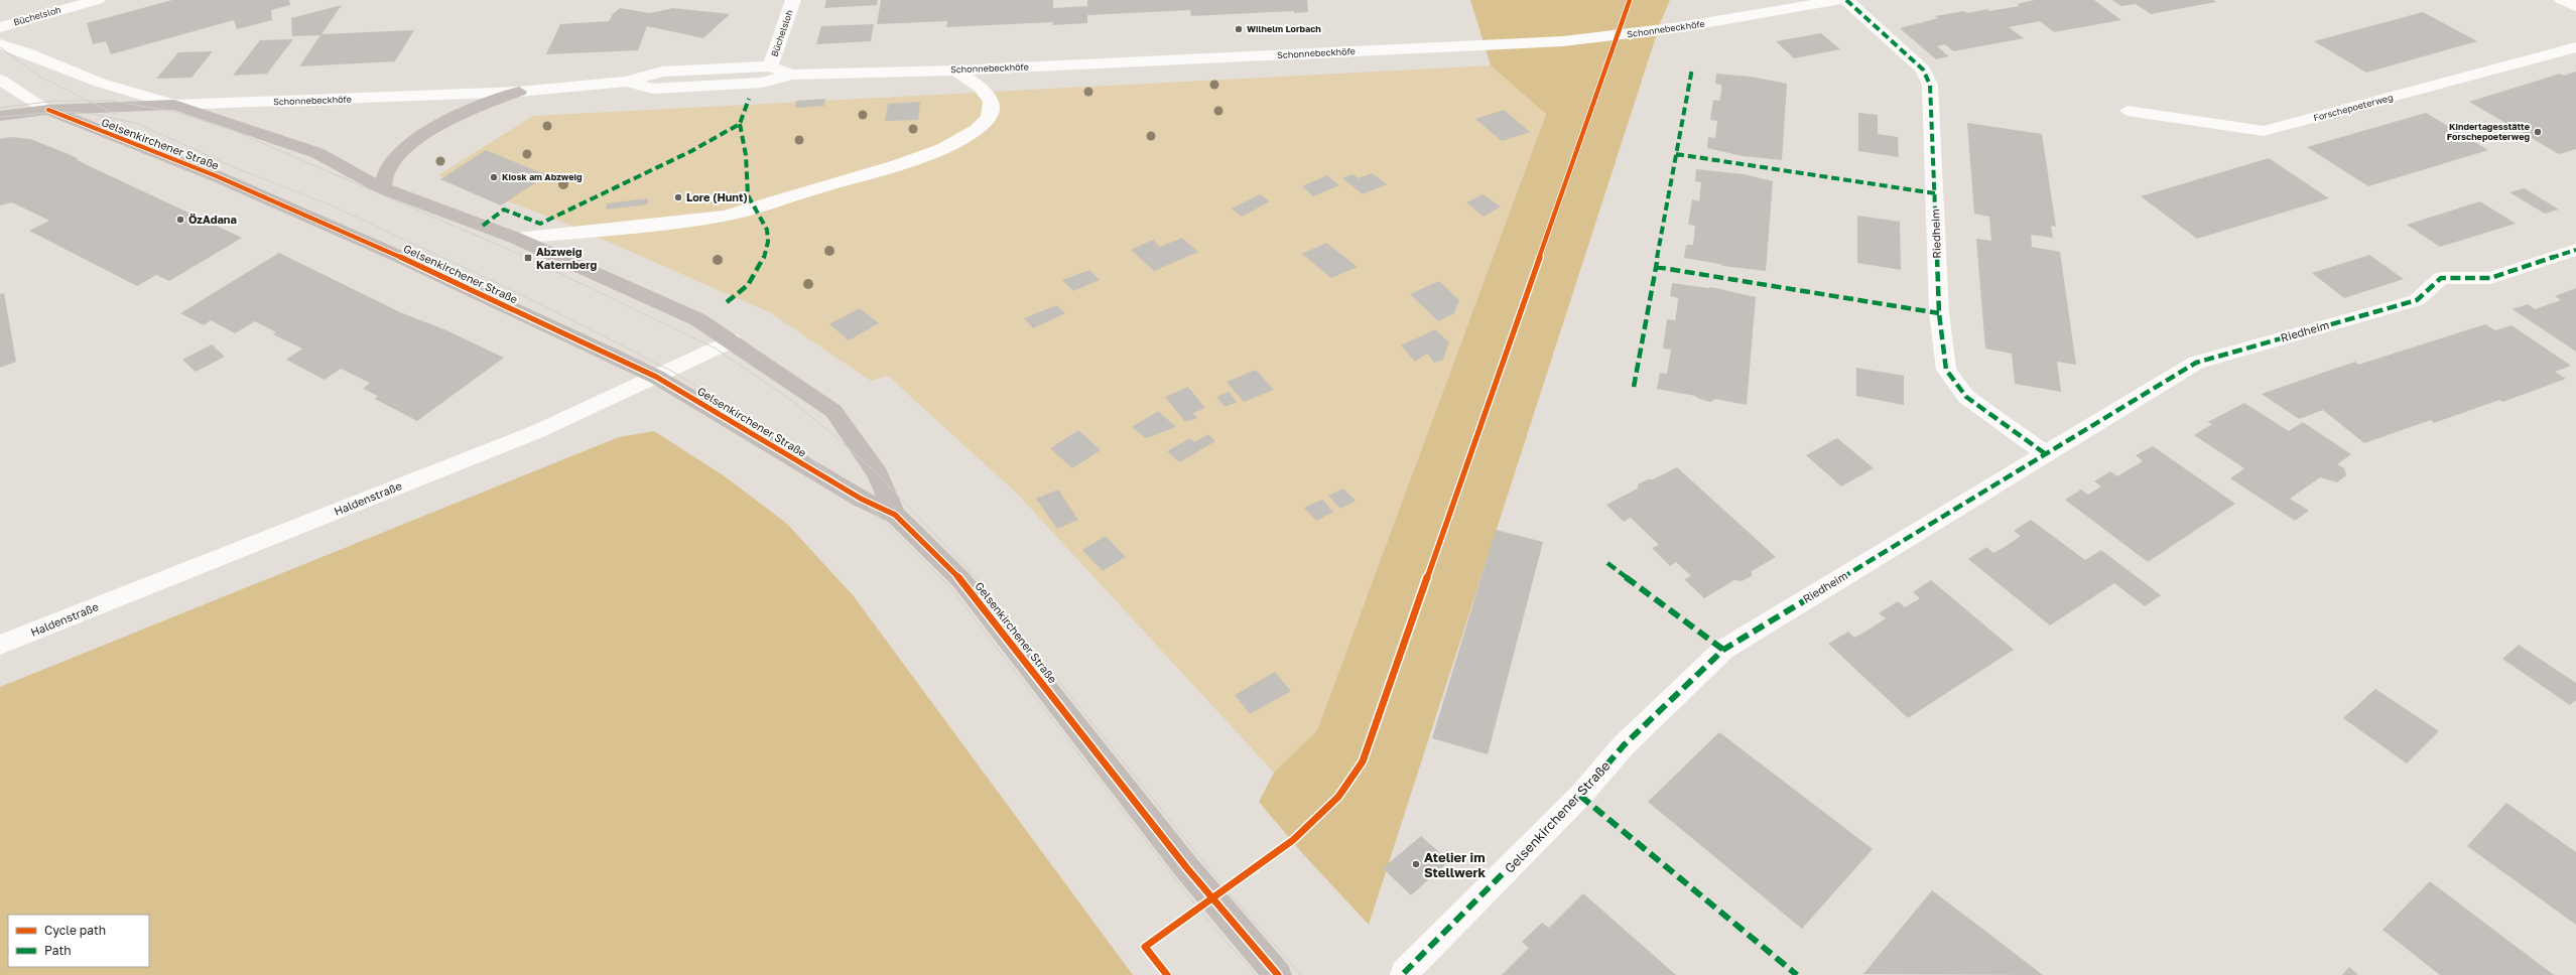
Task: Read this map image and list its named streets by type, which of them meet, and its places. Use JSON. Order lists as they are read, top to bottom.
{
  "streets": {
    "main road": ["Schonnebeckhöfe", "Gelsenkirchener Straße"],
    "street": [
      "Büchelsloh",
      "Forschepoeterweg",
      "Riedheim",
      "Haldenstraße"
    ]
  },
  "crossings": [
    ["Büchelsloh", "Schonnebeckhöfe"],
    ["Schonnebeckhöfe", "Gelsenkirchener Straße"],
    ["Gelsenkirchener Straße", "Riedheim"],
    ["Gelsenkirchener Straße", "Haldenstraße"]
  ],
  "places": {
    "other": [
      "Wilhelm Lorbach",
      "Kindertagesstätte Forschepoeterweg",
      "Kiosk am Abzweig",
      "Lore (Hunt)",
      "ÖzAdana",
      "Atelier im Stellwerk"
    ],
    "transit": ["Abzweig Katernberg"]
  },
  "legend": ["Cycle path", "Path"]
}
